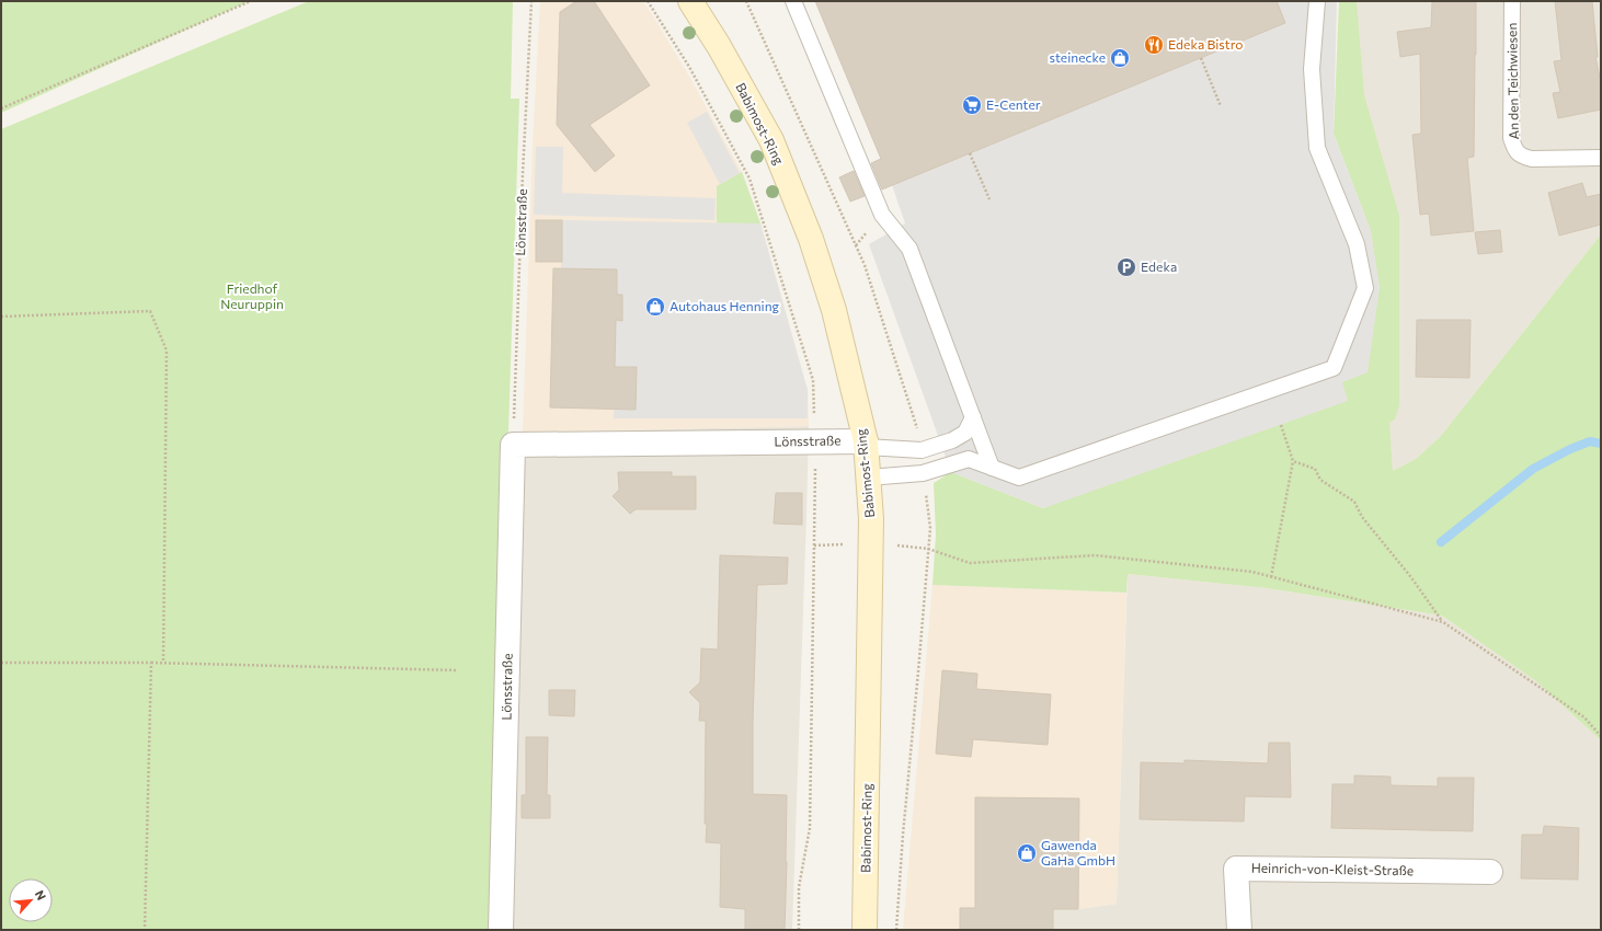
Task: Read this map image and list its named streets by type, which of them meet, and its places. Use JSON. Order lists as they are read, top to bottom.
{
  "streets": {
    "main road": ["Babimost-Ring"],
    "street": ["Lönsstraße", "Heinrich-von-Kleist-Straße"],
    "lane": ["An den Teichwiesen"]
  },
  "crossings": [
    ["Babimost-Ring", "Lönsstraße"]
  ],
  "parks": ["Friedhof Neuruppin"],
  "places": {
    "restaurant": ["Edeka Bistro"],
    "shop": ["steinecke", "Autohaus Henning", "Gawenda GaHa GmbH"],
    "supermarket": ["E-Center"],
    "parking": ["Edeka"]
  },
  "north": "top right"
}
